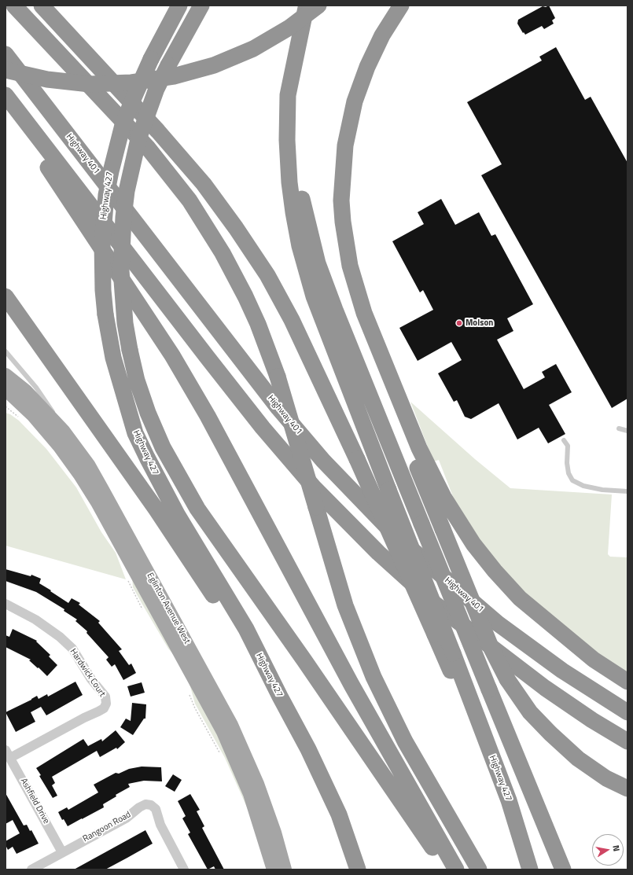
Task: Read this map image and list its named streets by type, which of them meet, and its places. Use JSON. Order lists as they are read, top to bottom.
{
  "streets": {
    "highway": ["Highway 401", "Highway 427"],
    "main road": ["Eglinton Avenue West"],
    "street": ["Hardwick Court", "Ashfield Drive", "Rangoon Road"]
  },
  "crossings": [
    ["Hardwick Court", "Ashfield Drive"],
    ["Ashfield Drive", "Rangoon Road"]
  ],
  "places": ["Molson"],
  "north": "right"
}
